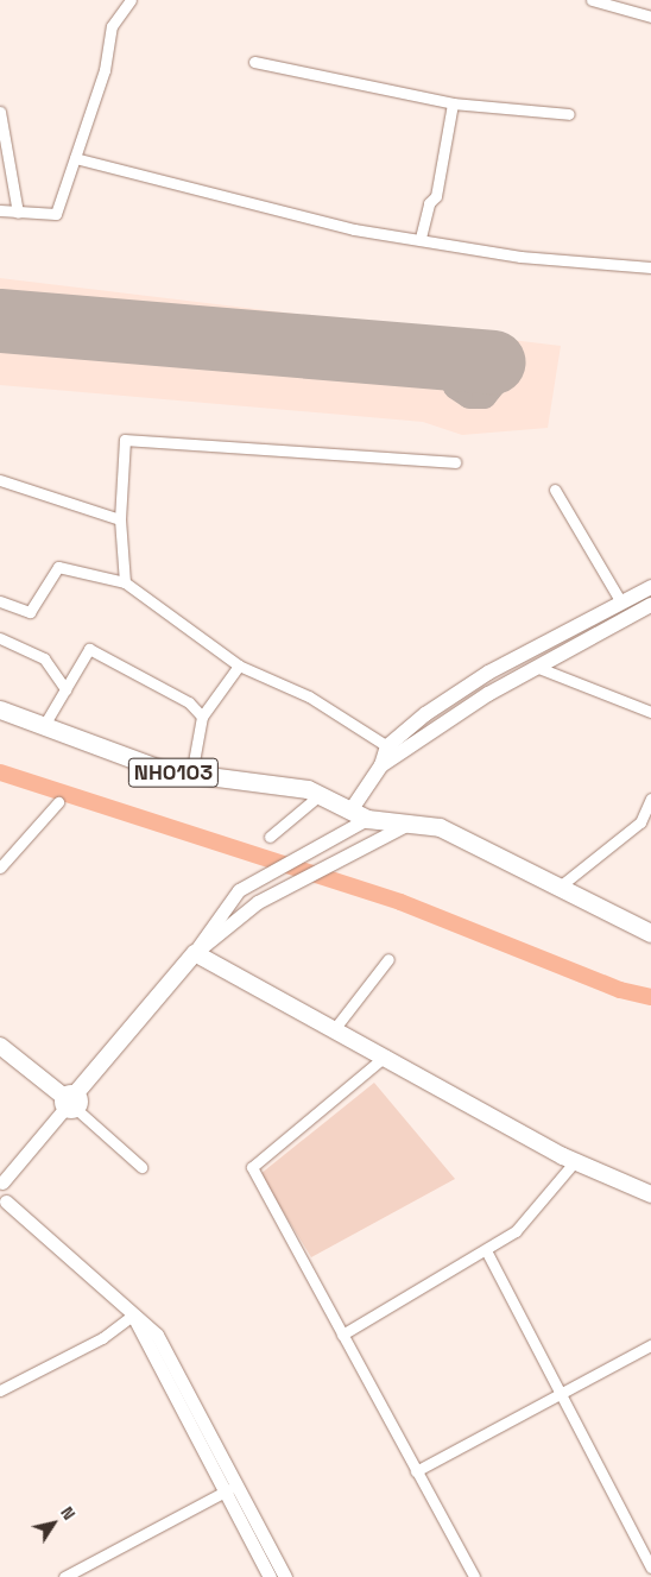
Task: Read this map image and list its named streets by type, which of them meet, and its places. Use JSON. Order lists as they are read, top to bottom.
{
  "streets": {
    "highway": ["NH0103"]
  },
  "north": "top right"
}
